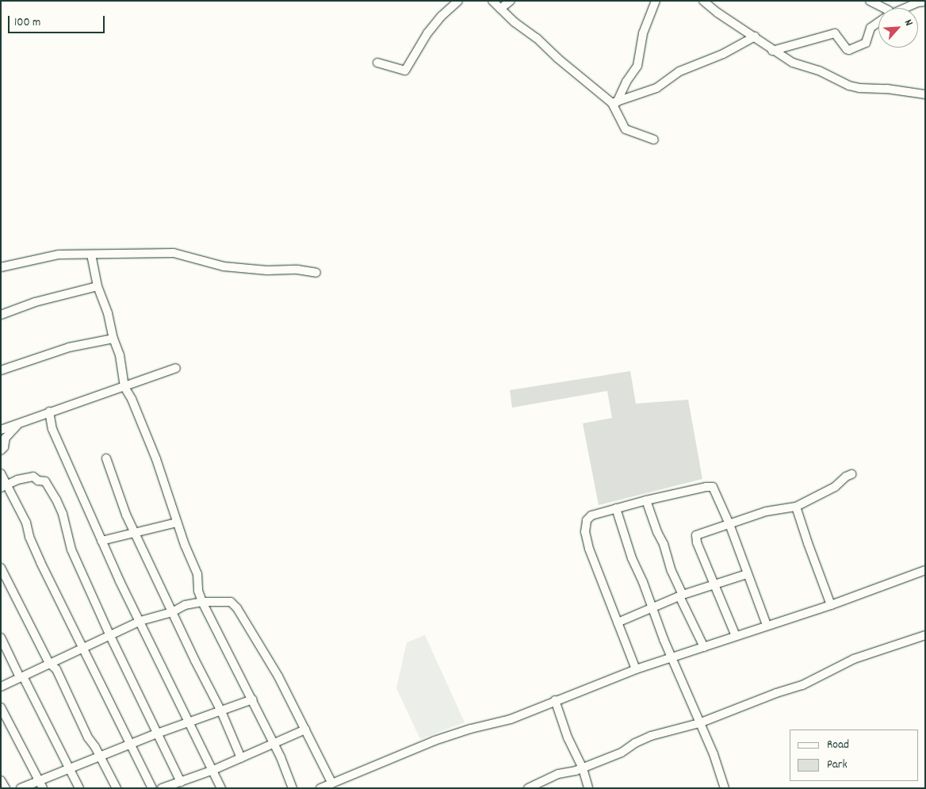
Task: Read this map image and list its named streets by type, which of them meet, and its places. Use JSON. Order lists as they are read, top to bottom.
{
  "legend": ["Road", "Park"],
  "scale_bar": "100 m",
  "north": "top right"
}
